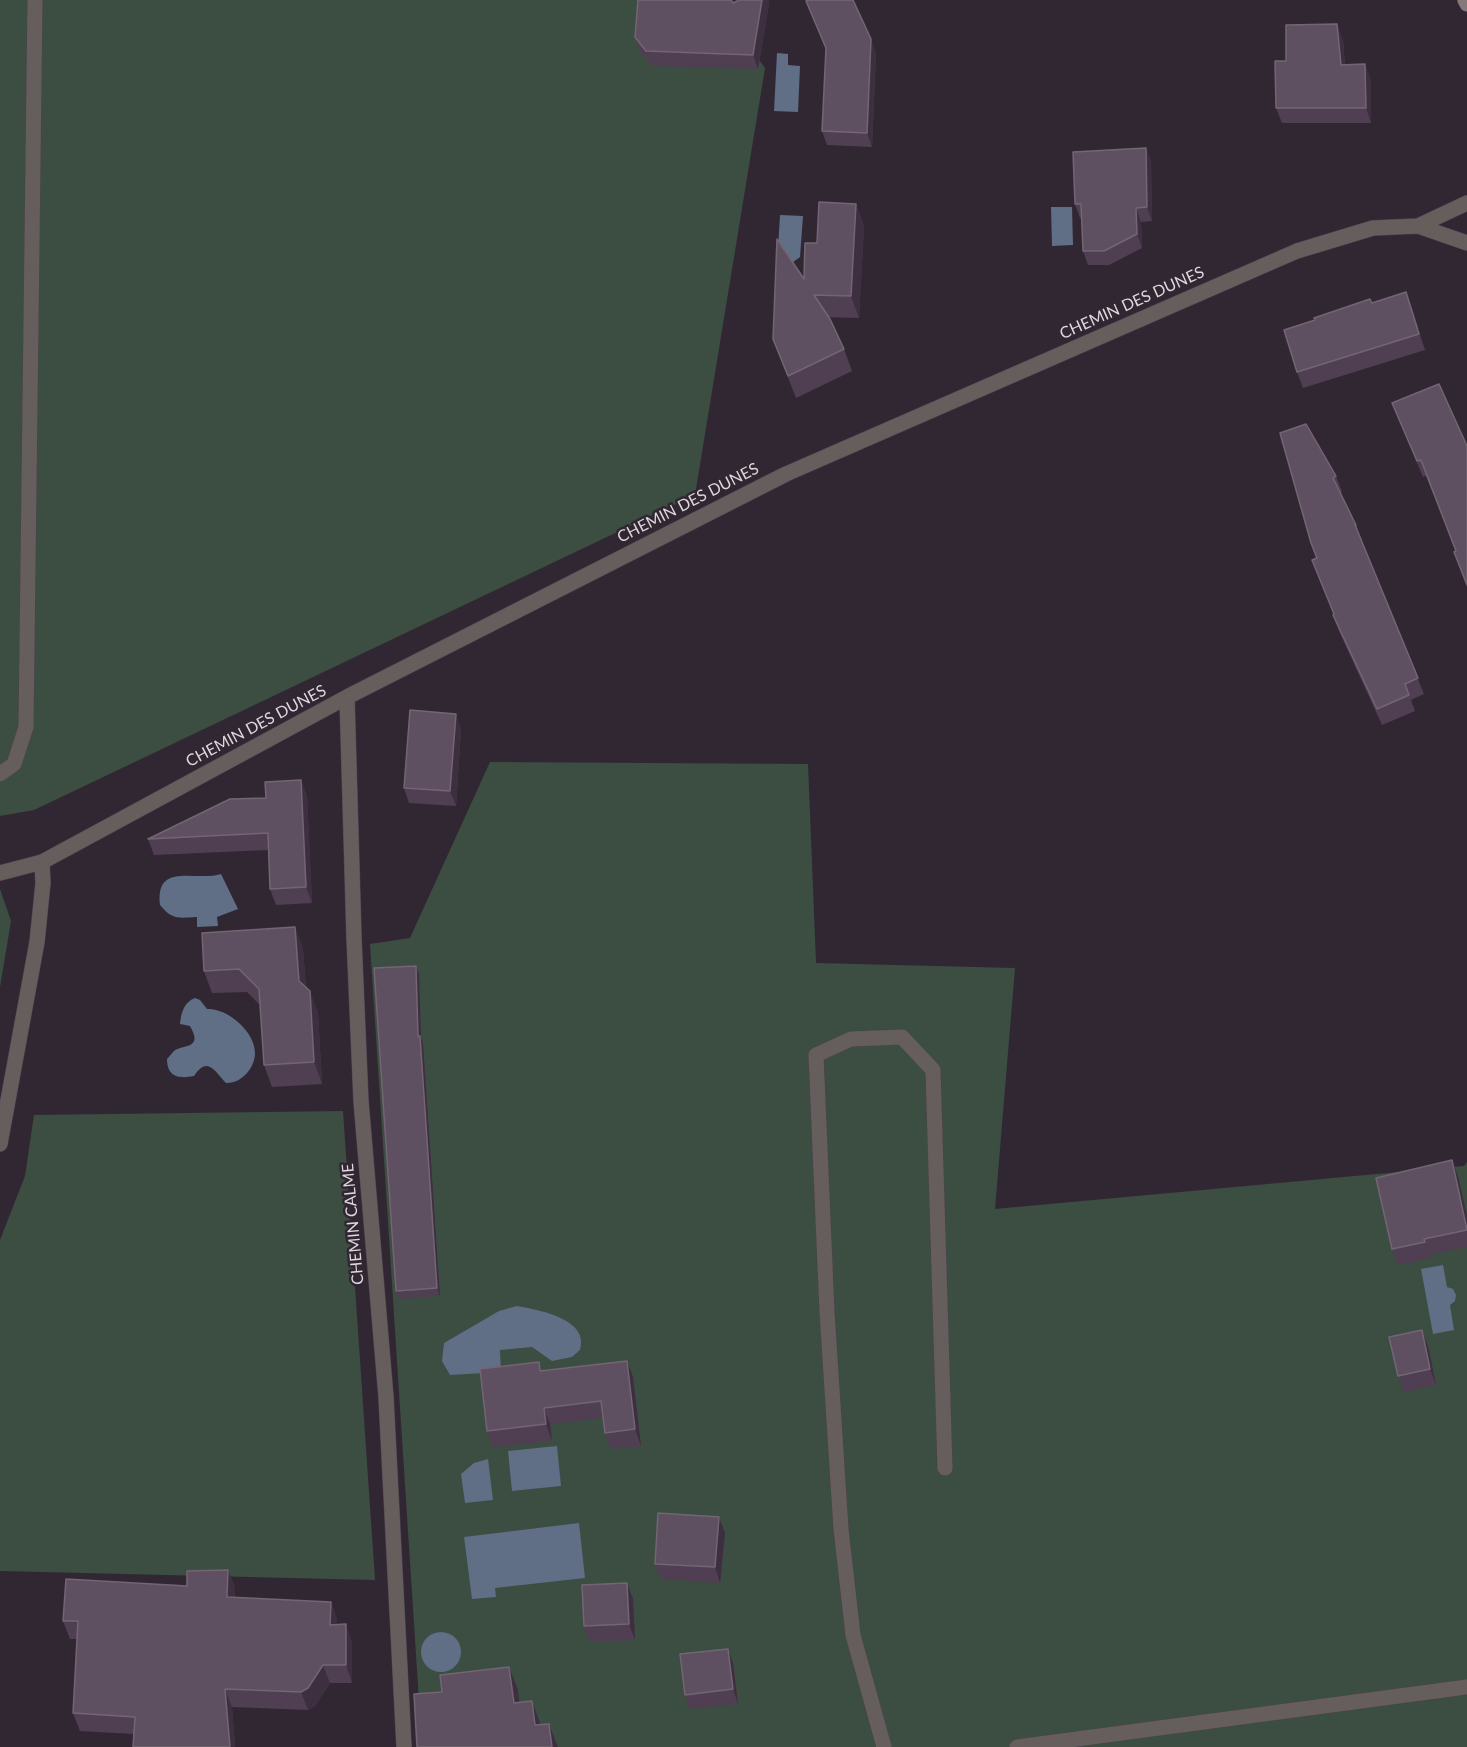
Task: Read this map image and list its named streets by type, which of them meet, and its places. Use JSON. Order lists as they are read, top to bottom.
{
  "streets": {
    "street": ["CHEMIN DES DUNES", "CHEMIN CALME"]
  },
  "crossings": [
    ["CHEMIN DES DUNES", "CHEMIN CALME"]
  ]
}
